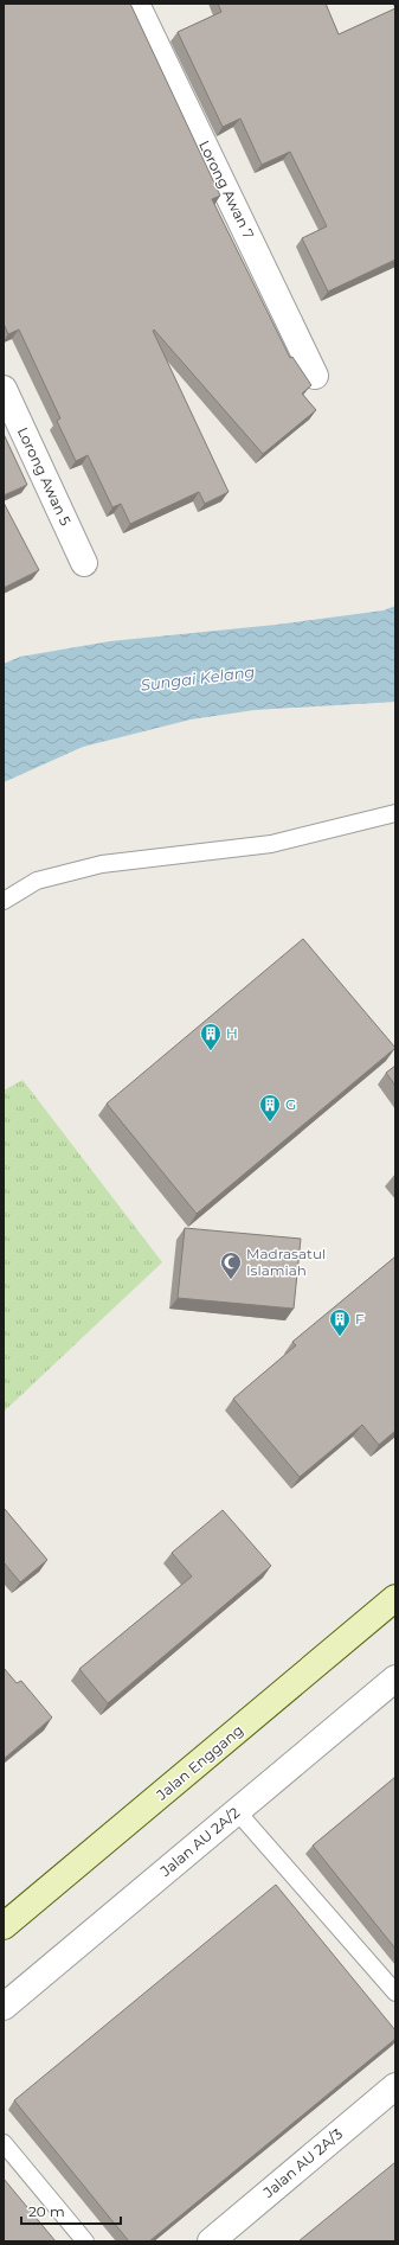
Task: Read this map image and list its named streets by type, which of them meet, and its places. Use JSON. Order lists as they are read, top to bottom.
{
  "streets": {
    "main road": ["Jalan Enggang"],
    "street": [
      "Lorong Awan 7",
      "Lorong Awan 5",
      "Jalan AU 2A/2",
      "Jalan AU 2A/3"
    ]
  },
  "water": ["Sungai Kelang"],
  "places": {
    "building": ["H", "G", "F"],
    "mosque": ["Madrasatul Islamiah"]
  },
  "scale_bar": "20 m"
}
